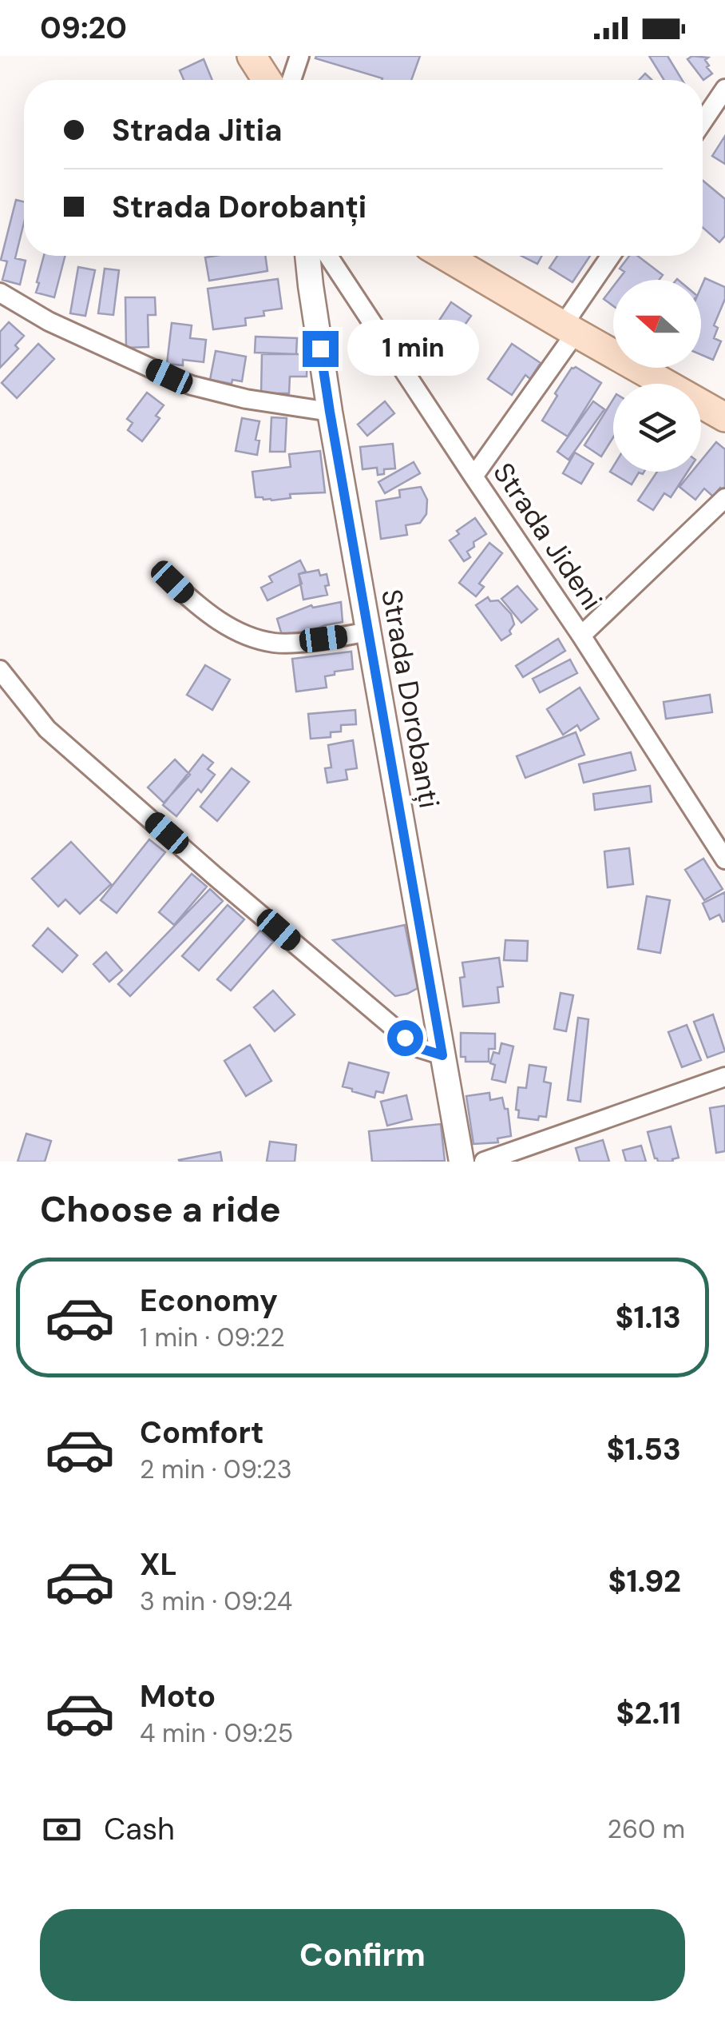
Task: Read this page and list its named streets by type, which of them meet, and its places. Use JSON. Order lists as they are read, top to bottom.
{
  "streets": {
    "main road": ["Strada Dorobanți"],
    "street": ["Strada Jideni"]
  },
  "north": "left",
  "page": {
    "status": "09:20",
    "banner": ["Strada Jitia", "Strada Dorobanți"],
    "bubble": "1 min",
    "heading": "Choose a ride",
    "list": [
      {
        "name": "Economy",
        "note": "1 min · 09:22",
        "value": "$1.13"
      },
      {
        "name": "Comfort",
        "note": "2 min · 09:23",
        "value": "$1.53"
      },
      {
        "name": "XL",
        "note": "3 min · 09:24",
        "value": "$1.92"
      },
      {
        "name": "Moto",
        "note": "4 min · 09:25",
        "value": "$2.11"
      }
    ],
    "pay": ["Cash", "260 m"],
    "buttons": "Confirm"
  }
}
